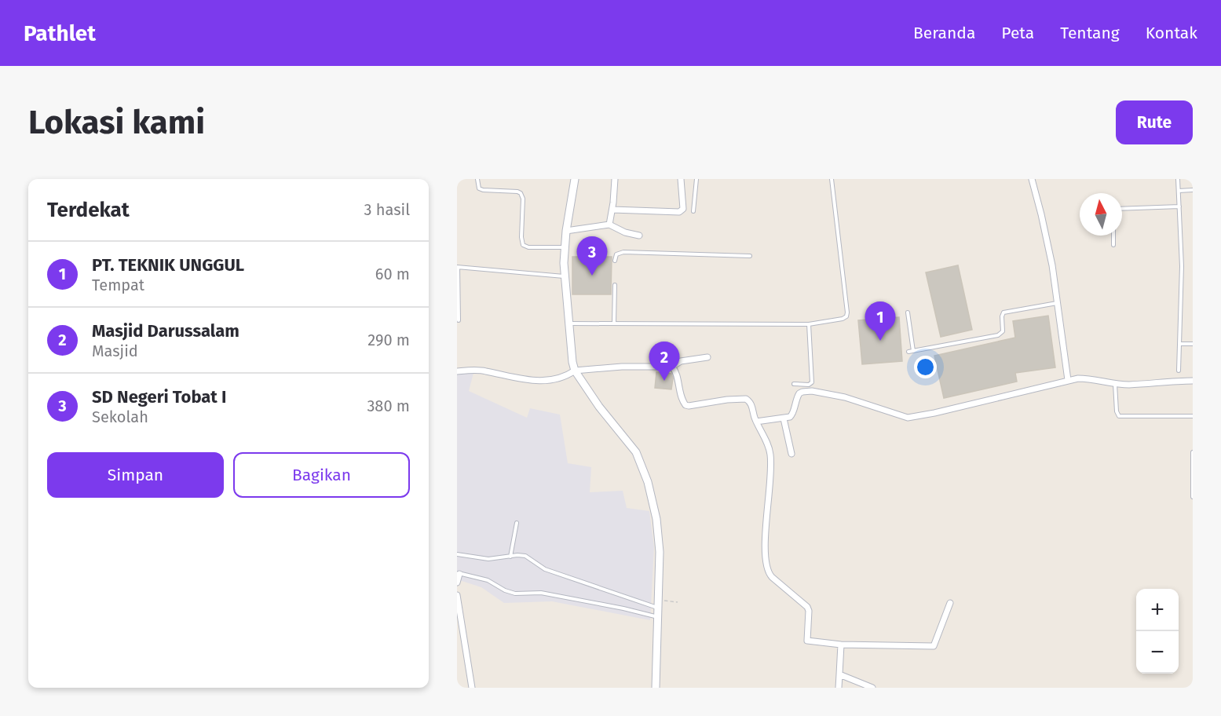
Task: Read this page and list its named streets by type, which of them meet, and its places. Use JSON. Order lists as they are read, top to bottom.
{
  "north": "top",
  "page": {
    "header": "Pathlet",
    "nav": [
      "Beranda",
      "Peta",
      "Tentang",
      "Kontak"
    ],
    "buttons": [
      "Rute",
      ["Simpan", "Bagikan"]
    ],
    "title": "Lokasi kami",
    "heading": ["Terdekat", "3 hasil"],
    "pins": ["3", "1", "2"],
    "list": [
      {
        "mark": "1",
        "name": "PT. TEKNIK UNGGUL",
        "note": "Tempat",
        "value": "60 m"
      },
      {
        "mark": "2",
        "name": "Masjid Darussalam",
        "note": "Masjid",
        "value": "290 m"
      },
      {
        "mark": "3",
        "name": "SD Negeri Tobat I",
        "note": "Sekolah",
        "value": "380 m"
      }
    ],
    "map_buttons": ["+", "−"]
  }
}
